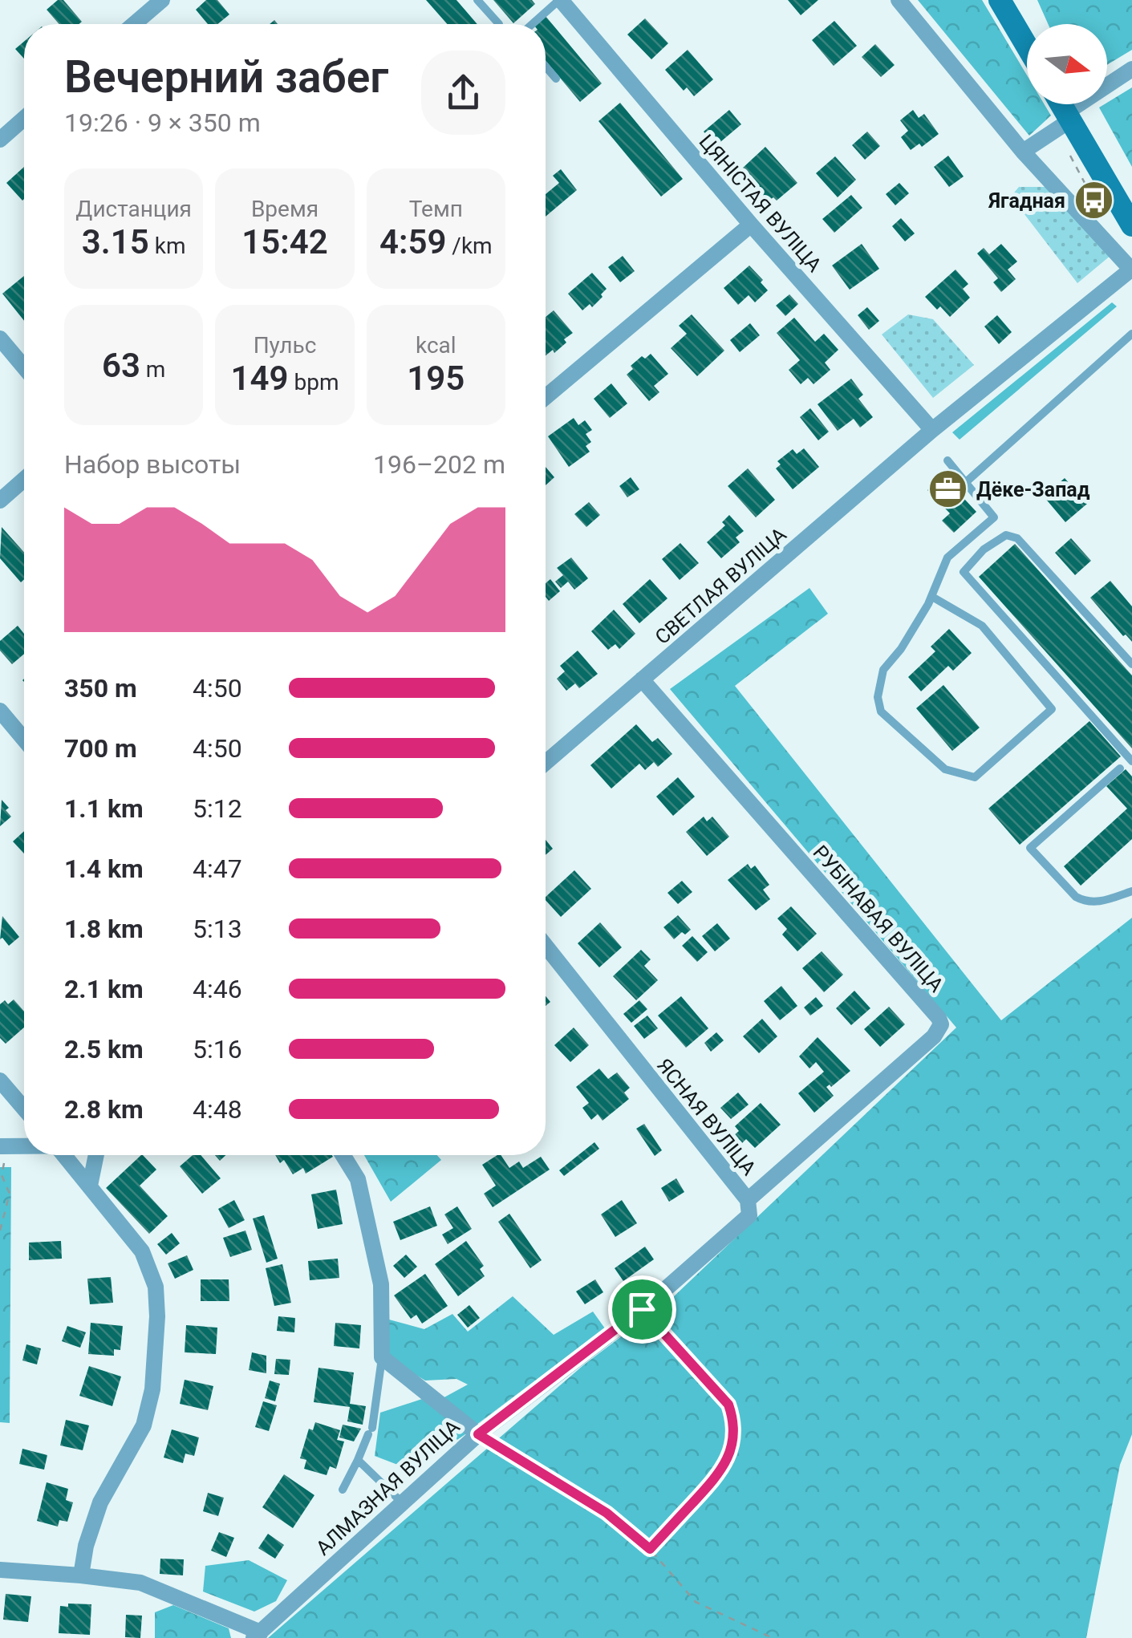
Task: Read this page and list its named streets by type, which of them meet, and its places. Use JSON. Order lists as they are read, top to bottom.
{
  "streets": {
    "street": [
      "ЦЯНІСТАЯ ВУЛІЦА",
      "СВЕТЛАЯ ВУЛІЦА",
      "РУБІНАВАЯ ВУЛІЦА",
      "ЯСНАЯ ВУЛІЦА",
      "АЛМАЗНАЯ ВУЛІЦА"
    ]
  },
  "crossings": [
    ["ЦЯНІСТАЯ ВУЛІЦА", "СВЕТЛАЯ ВУЛІЦА"],
    ["СВЕТЛАЯ ВУЛІЦА", "РУБІНАВАЯ ВУЛІЦА"],
    ["РУБІНАВАЯ ВУЛІЦА", "ЯСНАЯ ВУЛІЦА"]
  ],
  "places": {
    "bus stop": ["Ягадная"],
    "office": ["Дёке-Запад"]
  },
  "north": "right",
  "page": {
    "heading": ["Вечерний забег", "19:26 · 9 × 350 m"],
    "stats": [
      ["Дистанция", "3.15 km"],
      ["Время", "15:42"],
      ["Темп", "4:59 /km"],
      ["63 m"],
      ["Пульс", "149 bpm"],
      ["kcal", "195"]
    ],
    "chart": ["Набор высоты", "196–202 m"],
    "list": [
      {
        "name": "350 m",
        "note": "4:50"
      },
      {
        "name": "700 m",
        "note": "4:50"
      },
      {
        "name": "1.1 km",
        "note": "5:12"
      },
      {
        "name": "1.4 km",
        "note": "4:47"
      },
      {
        "name": "1.8 km",
        "note": "5:13"
      },
      {
        "name": "2.1 km",
        "note": "4:46"
      },
      {
        "name": "2.5 km",
        "note": "5:16"
      },
      {
        "name": "2.8 km",
        "note": "4:48"
      }
    ]
  }
}
